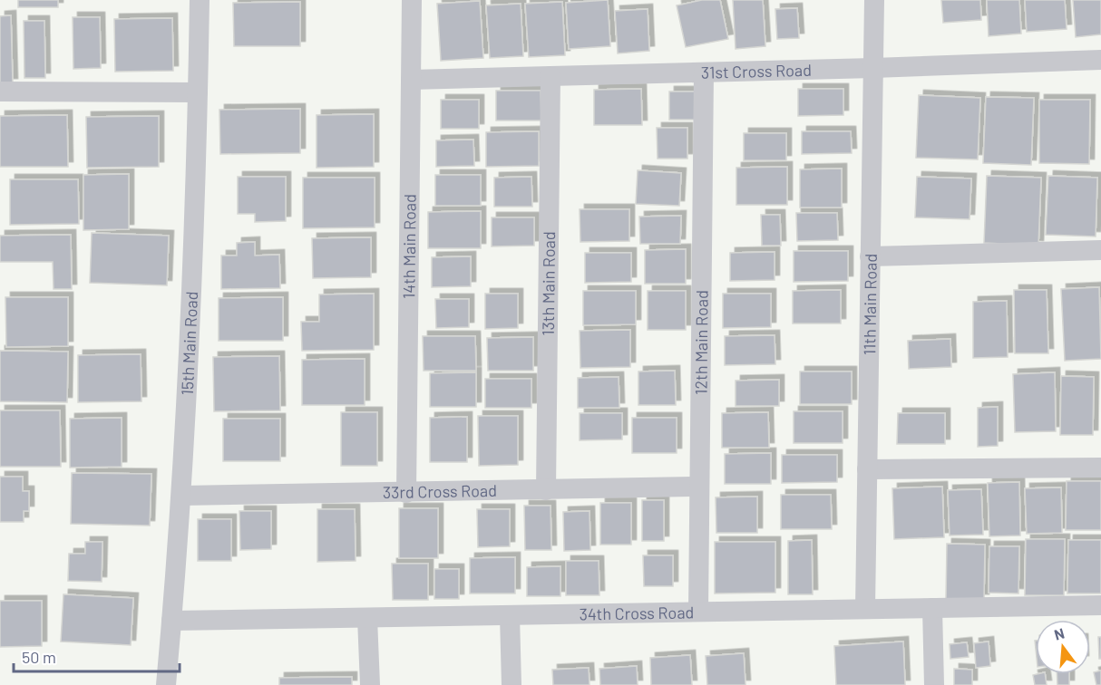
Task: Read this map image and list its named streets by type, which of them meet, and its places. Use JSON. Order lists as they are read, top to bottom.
{
  "streets": {
    "street": [
      "31st Cross Road",
      "14th Main Road",
      "13th Main Road",
      "11th Main Road",
      "15th Main Road",
      "12th Main Road",
      "33rd Cross Road",
      "34th Cross Road"
    ]
  },
  "crossings": [
    ["31st Cross Road", "14th Main Road"],
    ["31st Cross Road", "13th Main Road"],
    ["31st Cross Road", "11th Main Road"],
    ["31st Cross Road", "12th Main Road"],
    ["14th Main Road", "33rd Cross Road"],
    ["13th Main Road", "33rd Cross Road"],
    ["11th Main Road", "34th Cross Road"],
    ["15th Main Road", "33rd Cross Road"],
    ["15th Main Road", "34th Cross Road"],
    ["12th Main Road", "33rd Cross Road"],
    ["12th Main Road", "34th Cross Road"]
  ],
  "scale_bar": "50 m",
  "north": "top"
}
